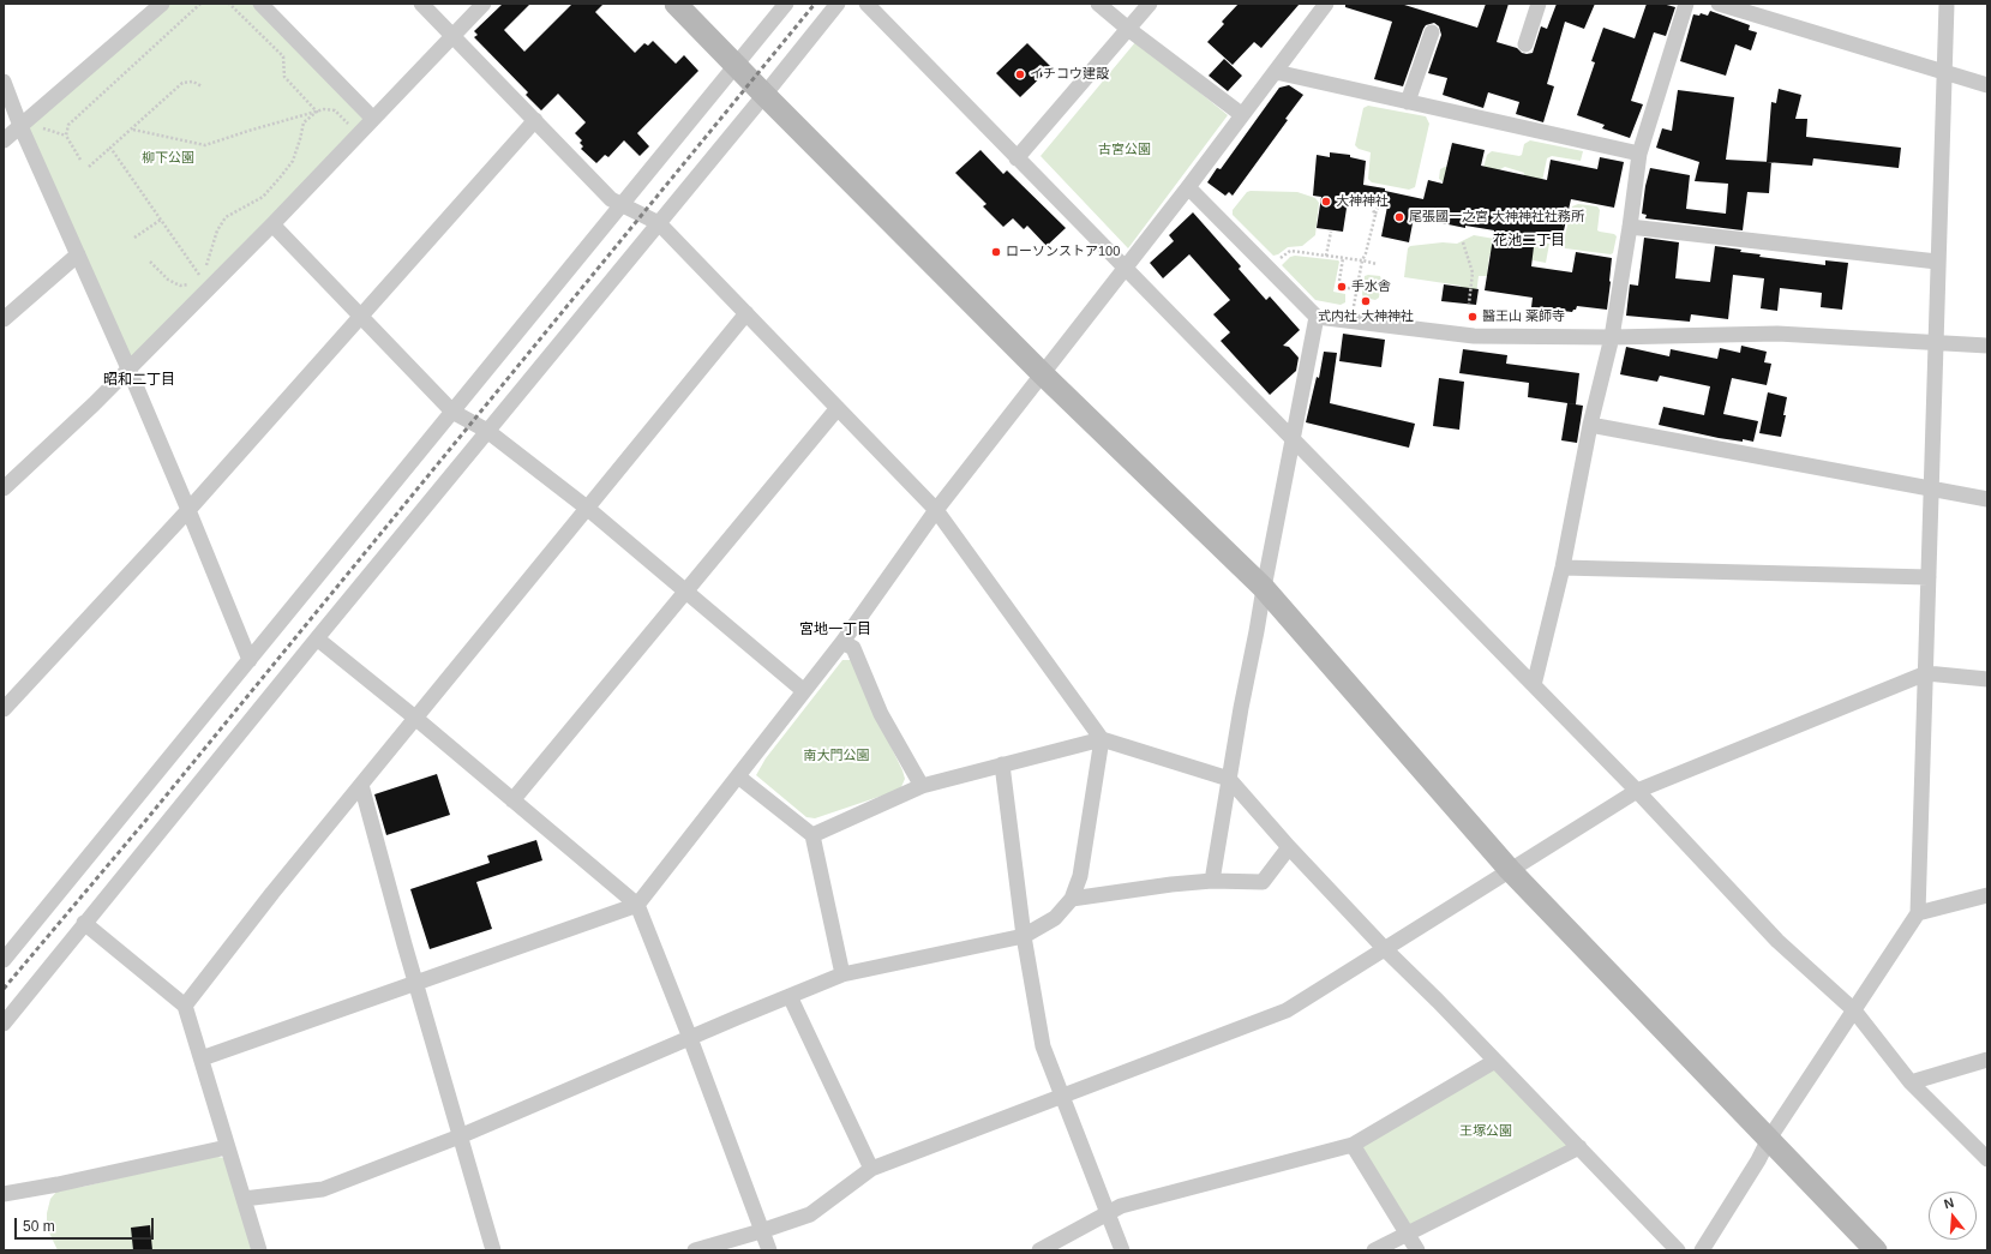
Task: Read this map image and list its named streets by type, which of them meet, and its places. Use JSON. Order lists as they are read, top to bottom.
{
  "districts": ["花池二丁目", "昭和二丁目", "宮地一丁目"],
  "parks": [
    "古宮公園",
    "柳下公園",
    "南大門公園",
    "王塚公園"
  ],
  "places": [
    "イチコウ建設",
    "大神神社",
    "尾張國一之宮 大神神社社務所",
    "ローソンストア100",
    "手水舎",
    "式内社 大神神社",
    "醫王山 薬師寺"
  ],
  "scale_bar": "50 m",
  "north": "top"
}
